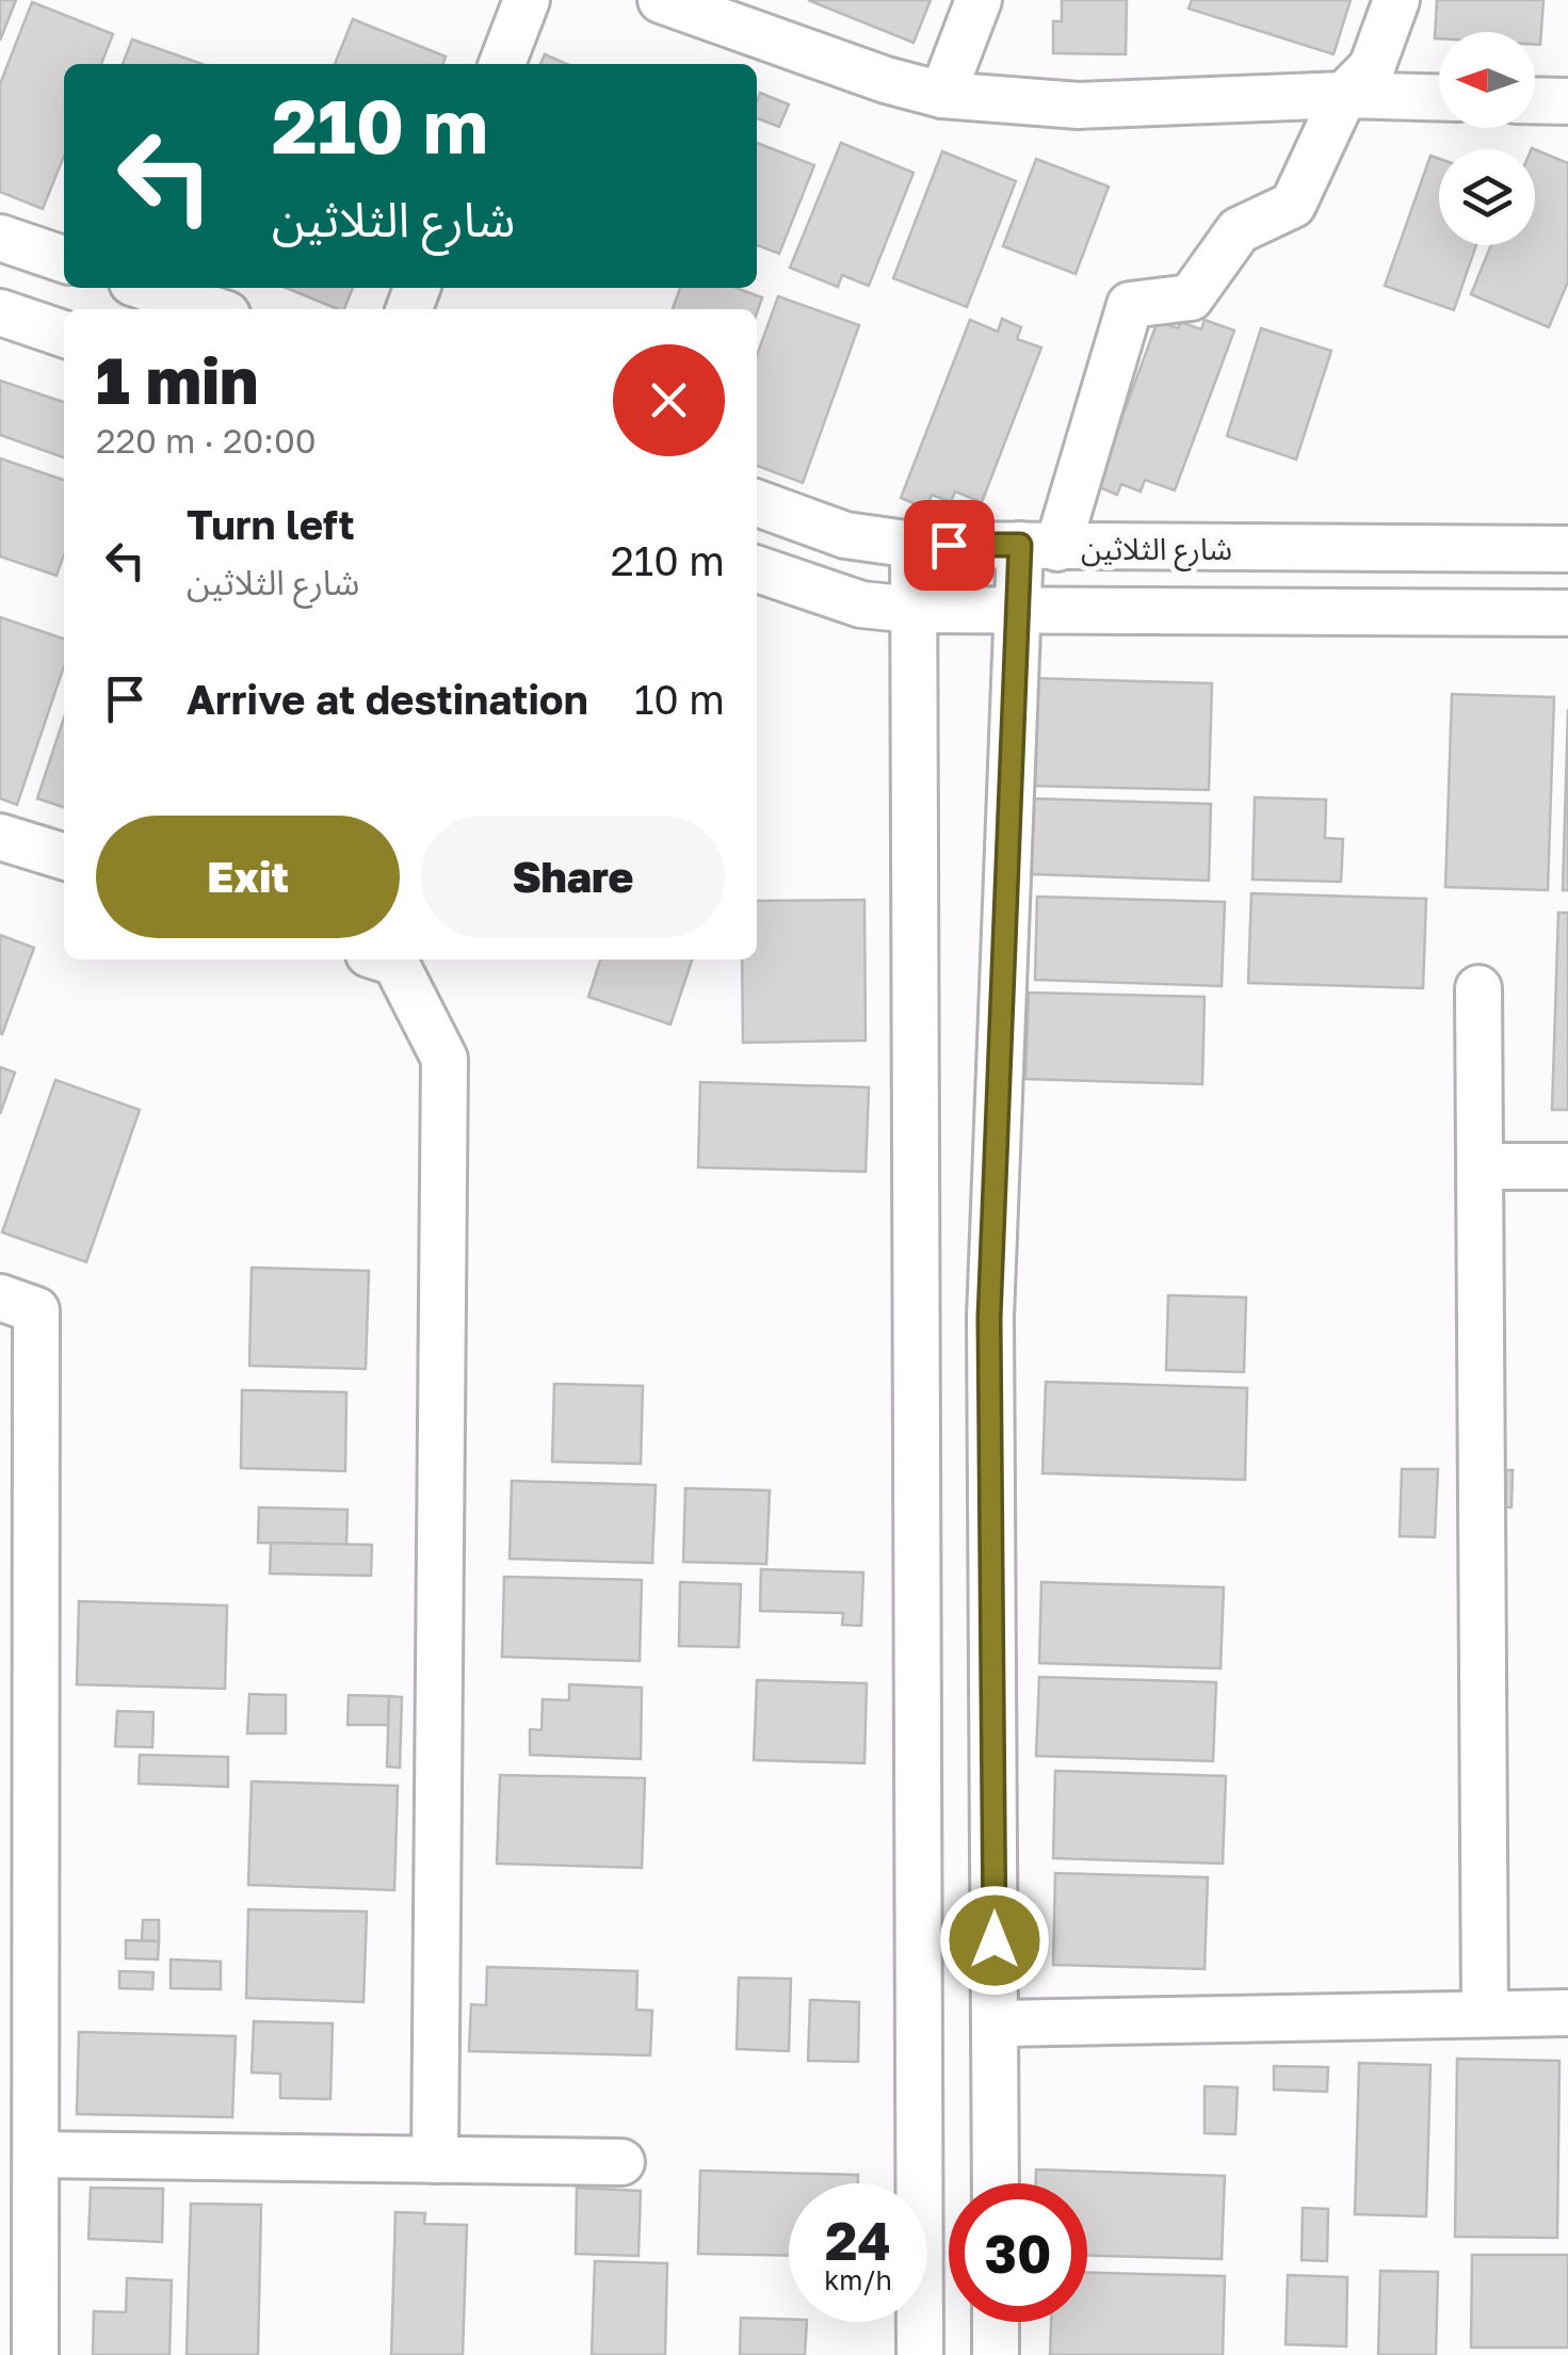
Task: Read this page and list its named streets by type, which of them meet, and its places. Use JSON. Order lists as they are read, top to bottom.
{
  "streets": {
    "street": ["شارع الثلاثين"]
  },
  "north": "left",
  "page": {
    "turn": ["210 m", "شارع الثلاثين"],
    "heading": ["1 min", "220 m · 20:00"],
    "list": [
      {
        "name": "Turn left",
        "note": "شارع الثلاثين",
        "value": "210 m"
      },
      {
        "name": "Arrive at destination",
        "value": "10 m"
      }
    ],
    "buttons": ["Exit", "Share"],
    "speed": "24 km/h",
    "limit": "30"
  }
}
